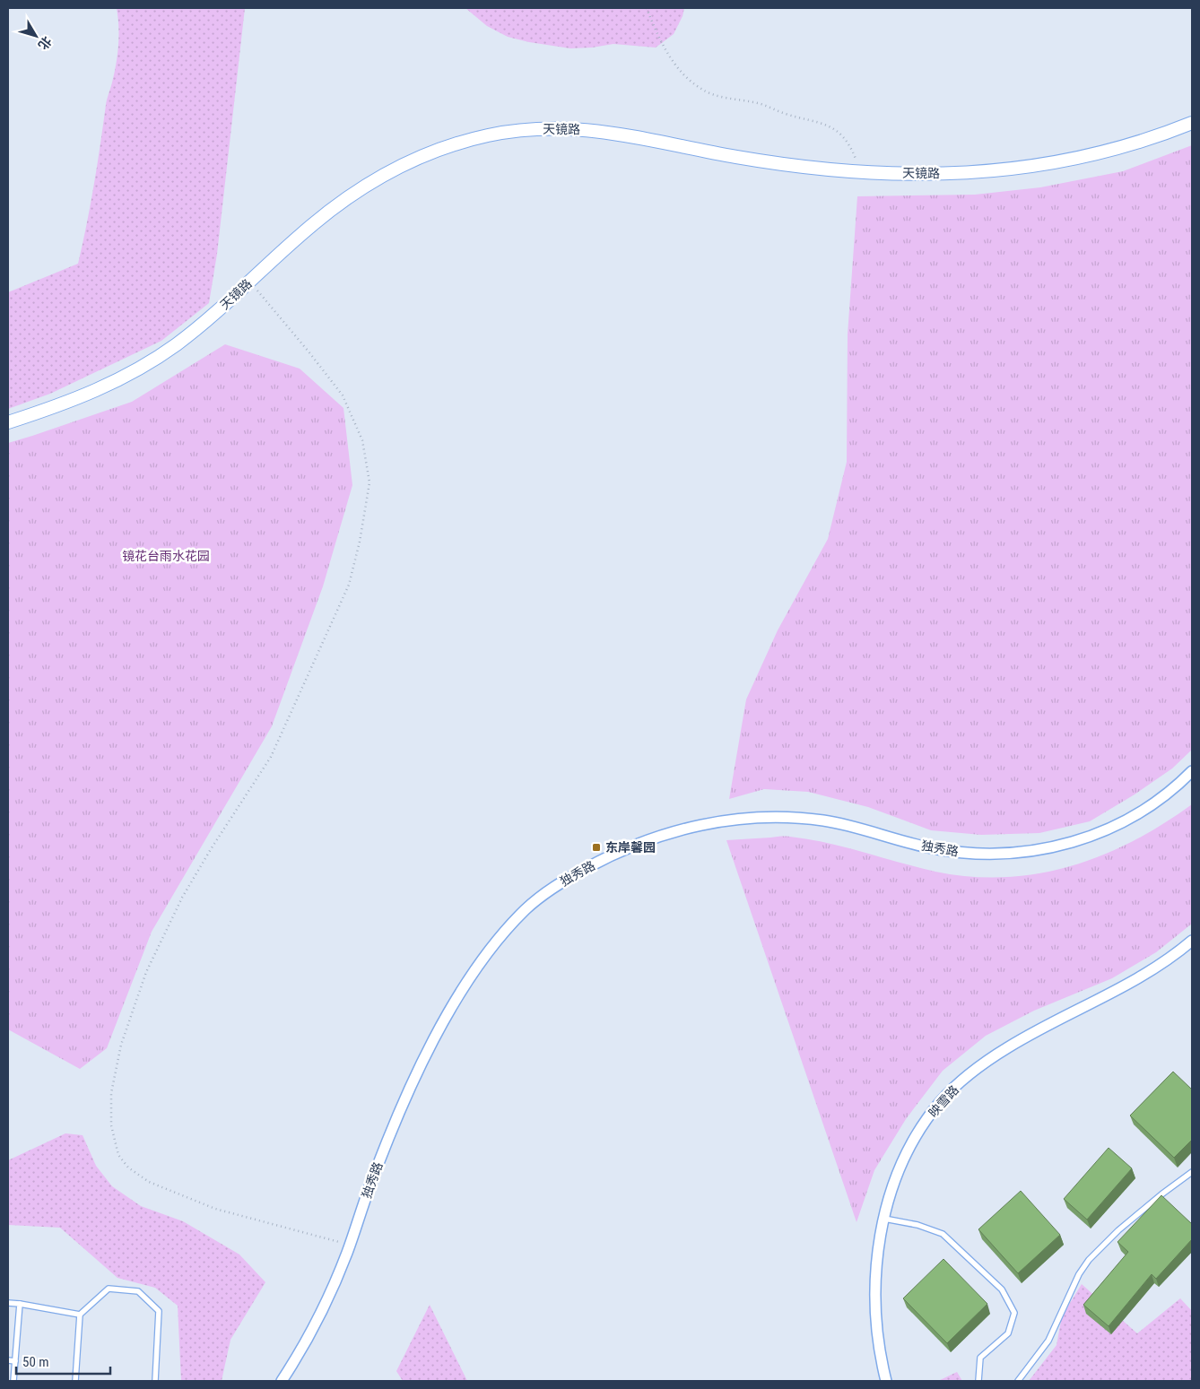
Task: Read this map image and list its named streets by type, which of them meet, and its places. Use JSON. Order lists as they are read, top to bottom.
{
  "streets": {
    "street": ["天镜路", "独秀路", "映雪路"]
  },
  "parks": ["镜花台雨水花园"],
  "places": {
    "transit": ["东岸馨园"]
  },
  "scale_bar": "50 m",
  "north": "bottom right"
}
